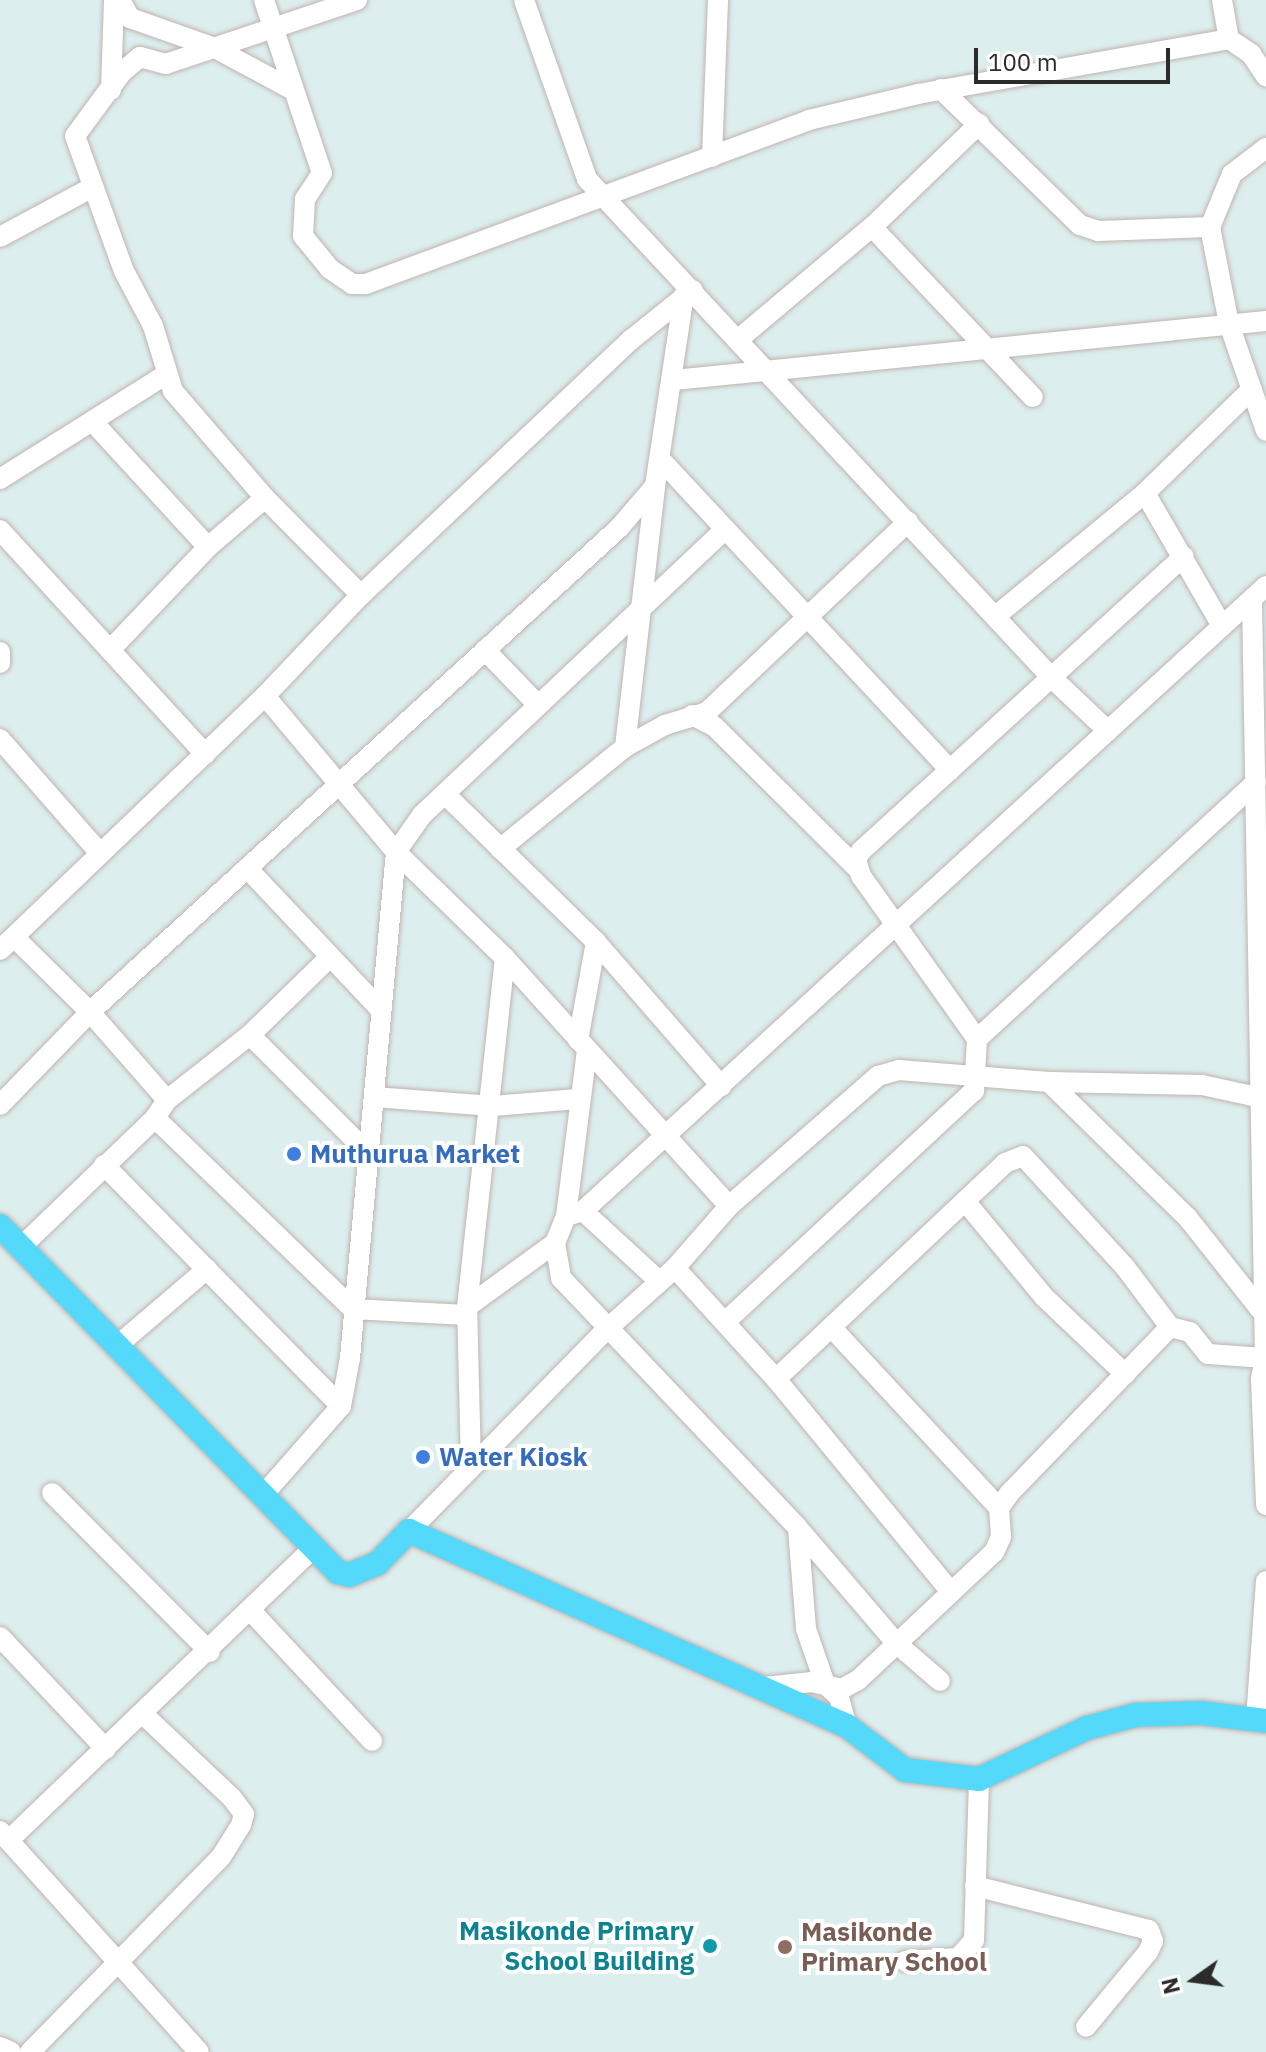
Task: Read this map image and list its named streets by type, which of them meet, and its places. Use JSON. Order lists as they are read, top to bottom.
{
  "places": [
    "Muthurua Market",
    "Water Kiosk",
    "Masikonde Primary School Building",
    "Masikonde Primary School"
  ],
  "scale_bar": "100 m",
  "north": "left"
}
